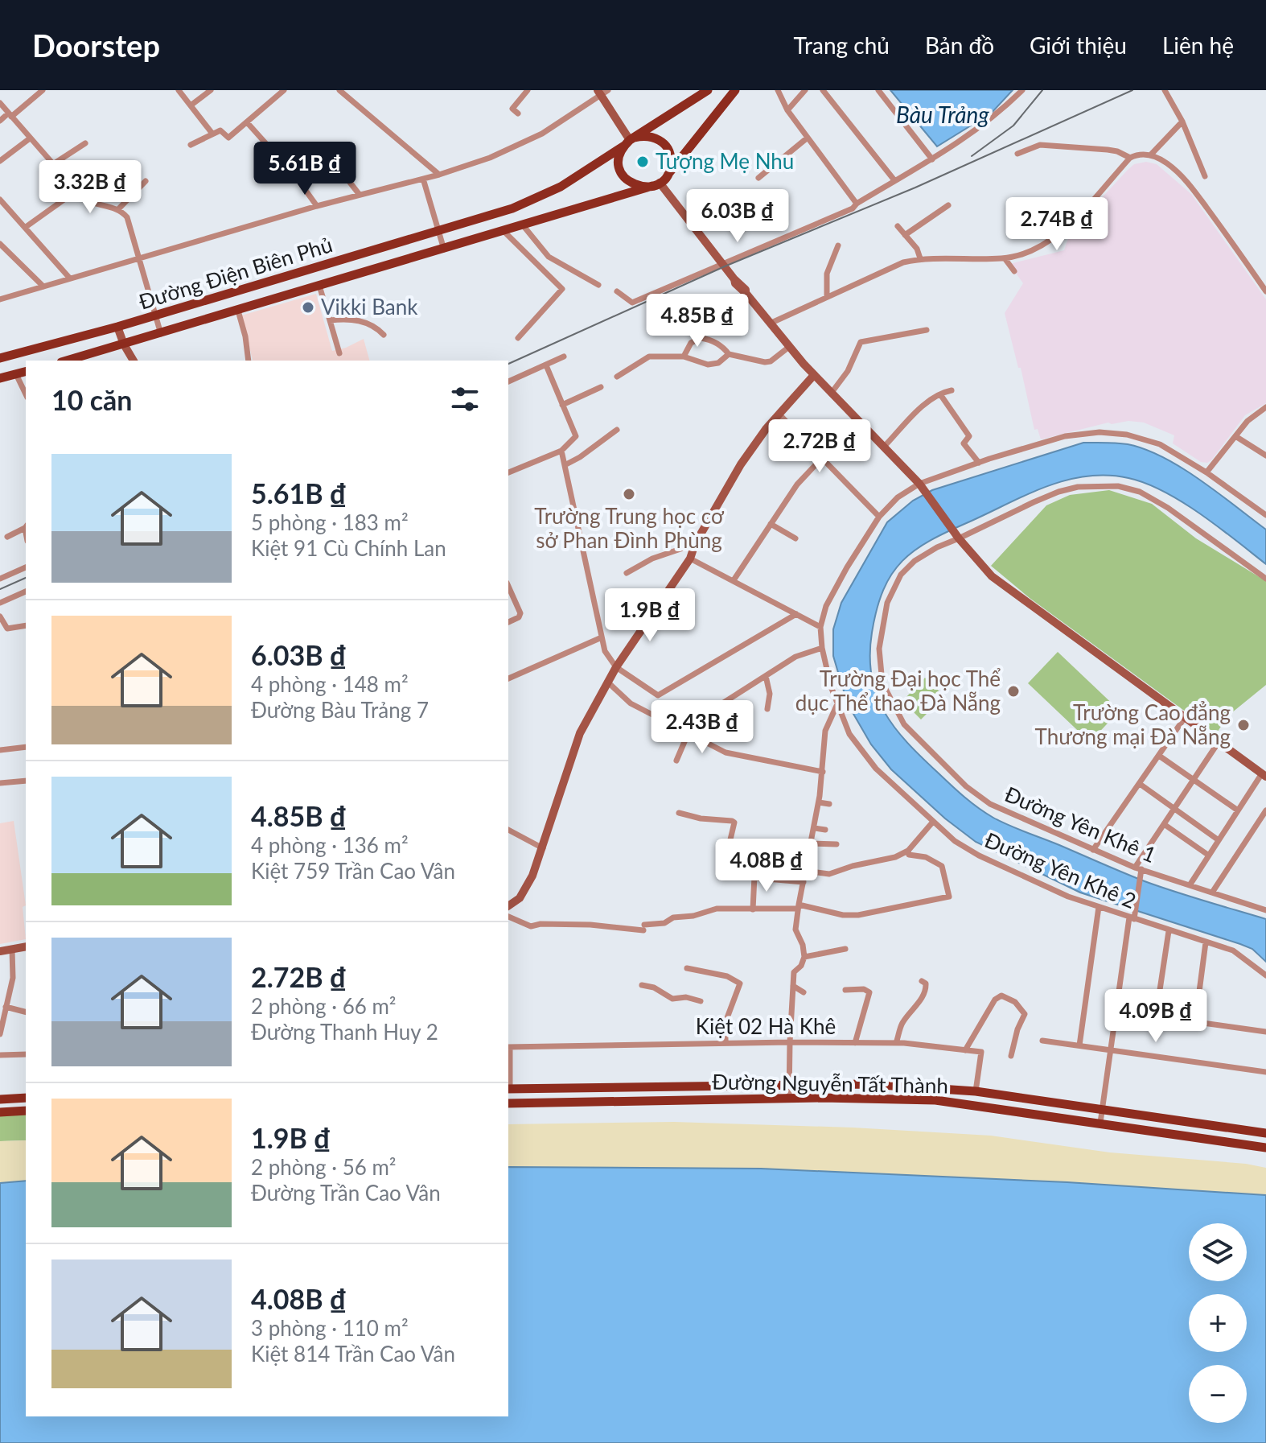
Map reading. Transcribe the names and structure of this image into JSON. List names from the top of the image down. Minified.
{"streets":{"main road":["Đường Điện Biên Phủ","Đường Nguyễn Tất Thành"],"street":["Đường Yên Khê 1","Đường Yên Khê 2","Kiệt 02 Hà Khê"]},"crossings":[["Kiệt 02 Hà Khê","Đường Nguyễn Tất Thành"]],"water":["Bàu Trảng"],"places":["Tượng Mẹ Nhu","Vikki Bank","Trường Trung học cơ sở Phan Đình Phùng","Trường Đại học Thể dục Thể thao Đà Nẵng","Trường Cao đẳng Thương mại Đà Nẵng"],"page":{"header":"Doorstep","nav":["Trang chủ","Bản đồ","Giới thiệu","Liên hệ"],"price":["5.61B ₫","3.32B ₫","6.03B ₫","2.74B ₫","4.85B ₫","2.72B ₫","1.9B ₫","2.43B ₫","4.08B ₫","4.09B ₫"],"heading":"10 căn","list":[{"name":"5.61B ₫","note":"5 phòng · 183 m² · Kiệt 91 Cù Chính Lan"},{"name":"6.03B ₫","note":"4 phòng · 148 m² · Đường Bàu Trảng 7"},{"name":"4.85B ₫","note":"4 phòng · 136 m² · Kiệt 759 Trần Cao Vân"},{"name":"2.72B ₫","note":"2 phòng · 66 m² · Đường Thanh Huy 2"},{"name":"1.9B ₫","note":"2 phòng · 56 m² · Đường Trần Cao Vân"},{"name":"4.08B ₫","note":"3 phòng · 110 m² · Kiệt 814 Trần Cao Vân"}],"map_buttons":["+","−"]}}
